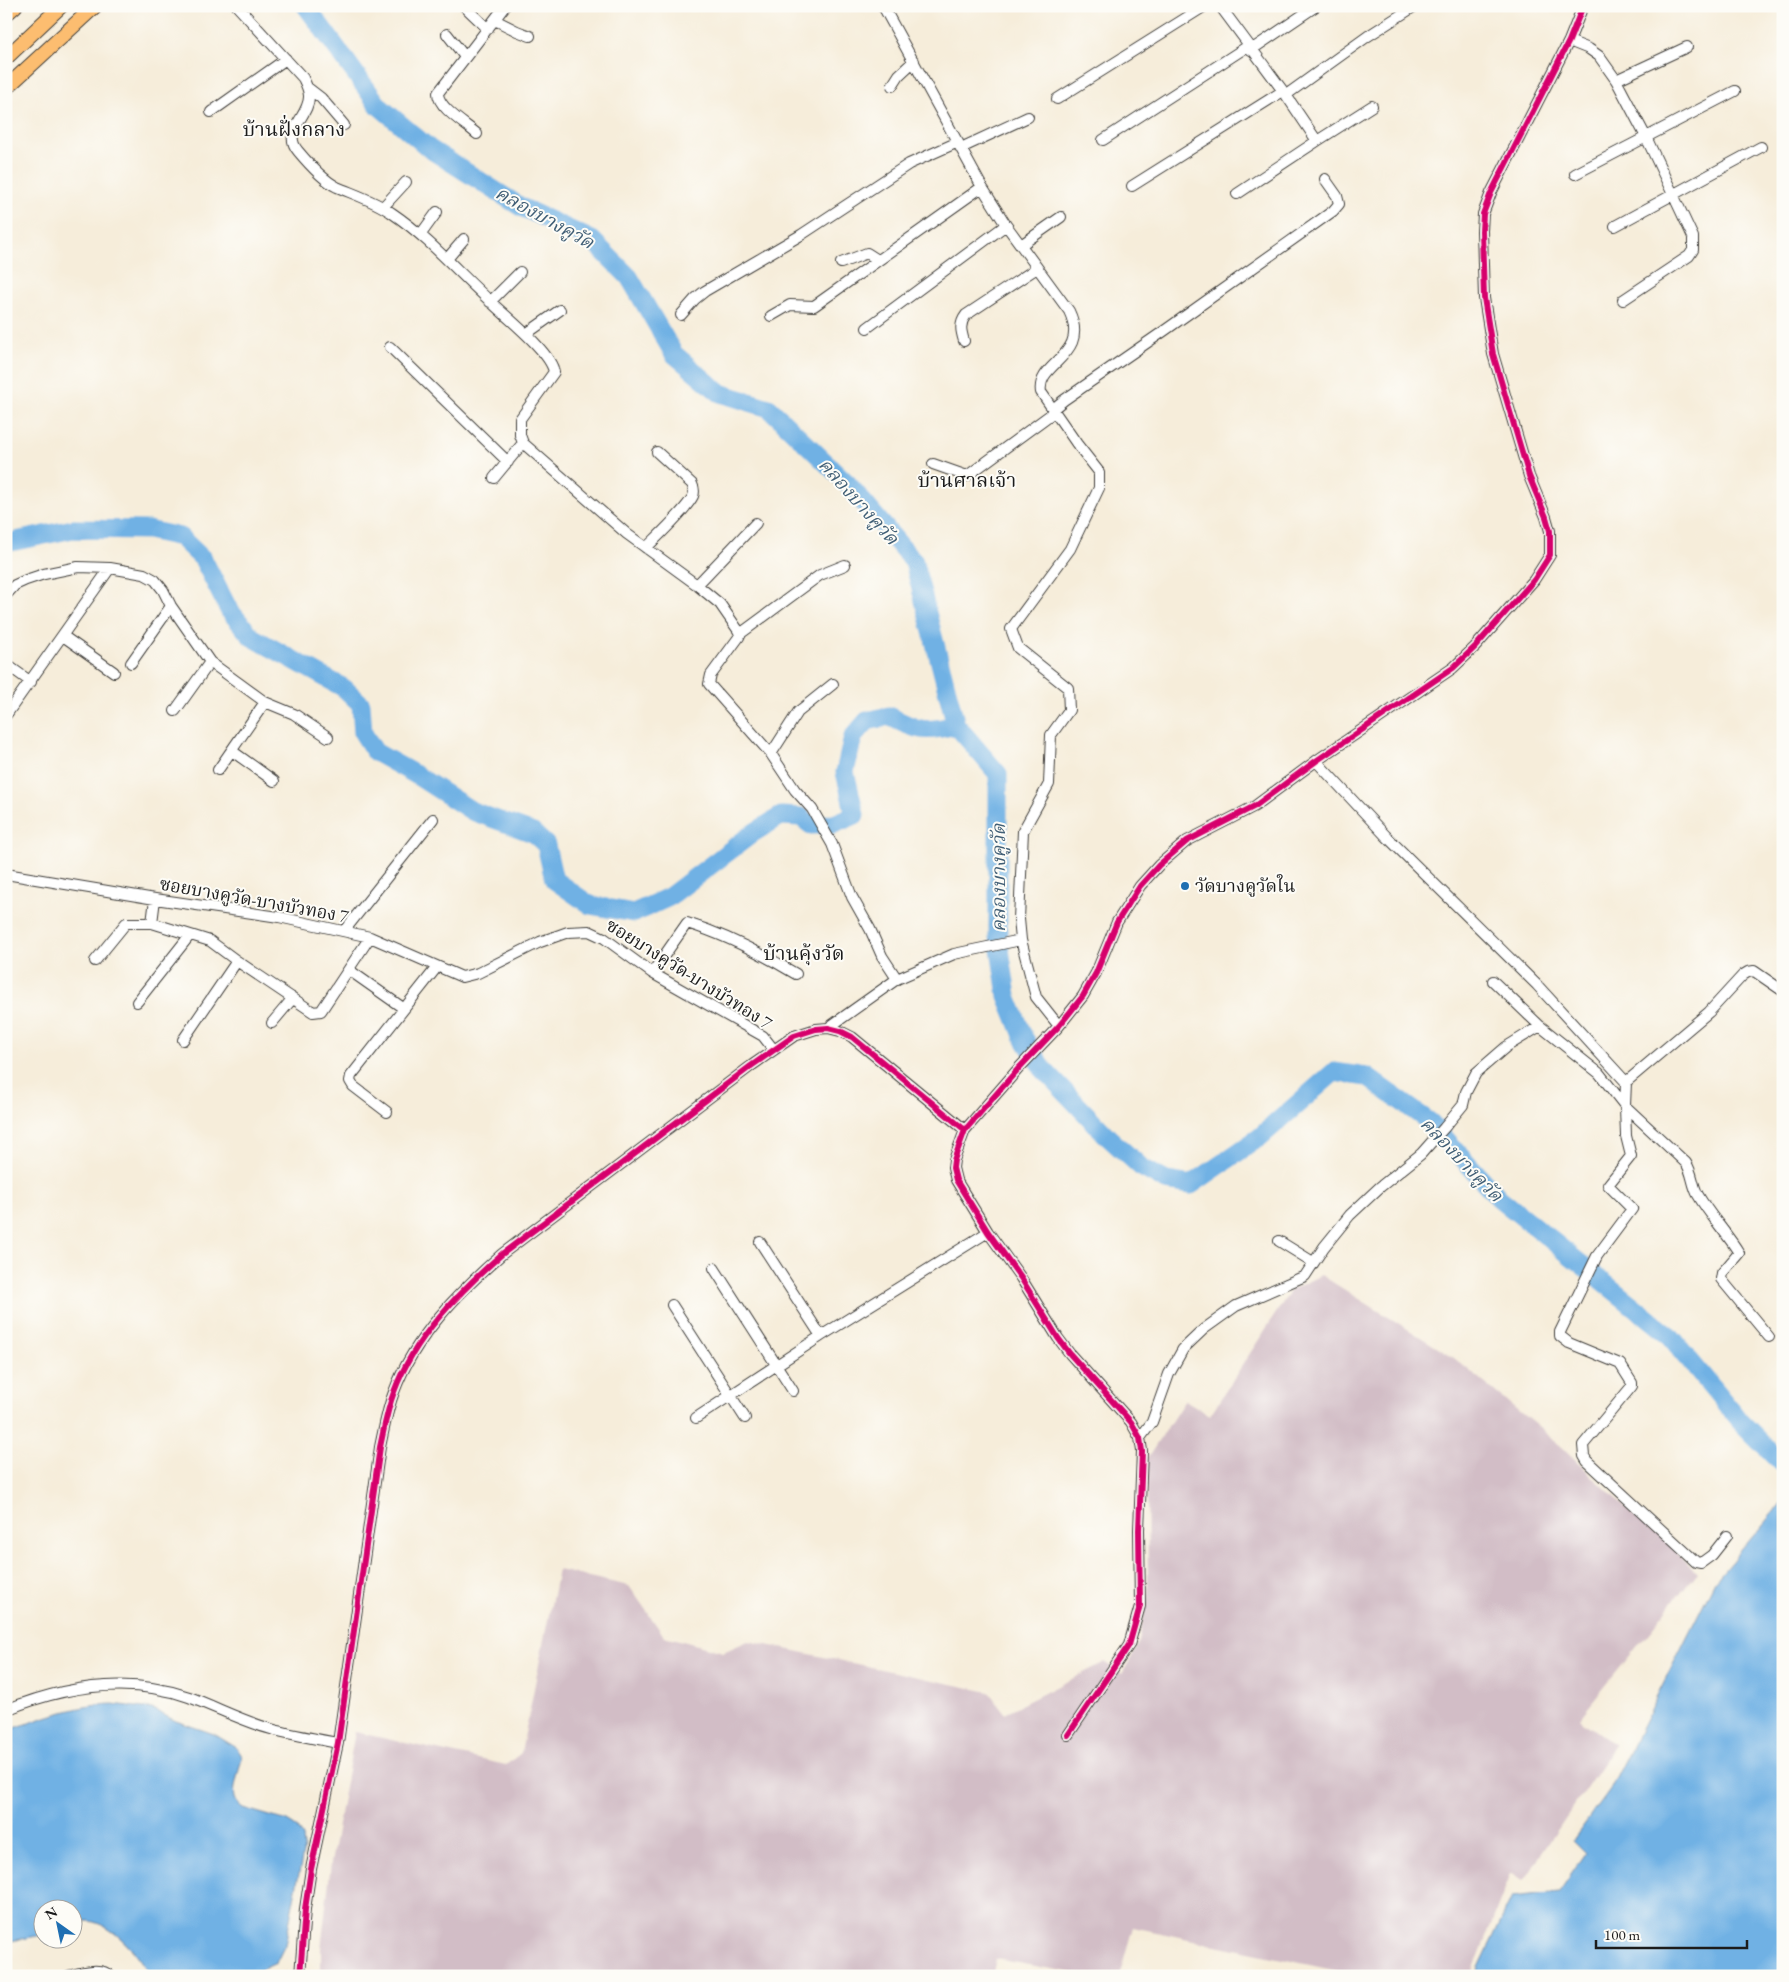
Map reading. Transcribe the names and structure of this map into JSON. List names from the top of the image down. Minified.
{"streets":{"street":["ซอยบางคูวัด-บางบัวทอง 7"]},"districts":["บ้านฝั่งกลาง","บ้านศาลเจ้า","บ้านคุ้งวัด"],"water":["คลองบางคูวัด"],"places":["วัดบางคูวัดใน"],"scale_bar":"100 m","north":"top left"}
